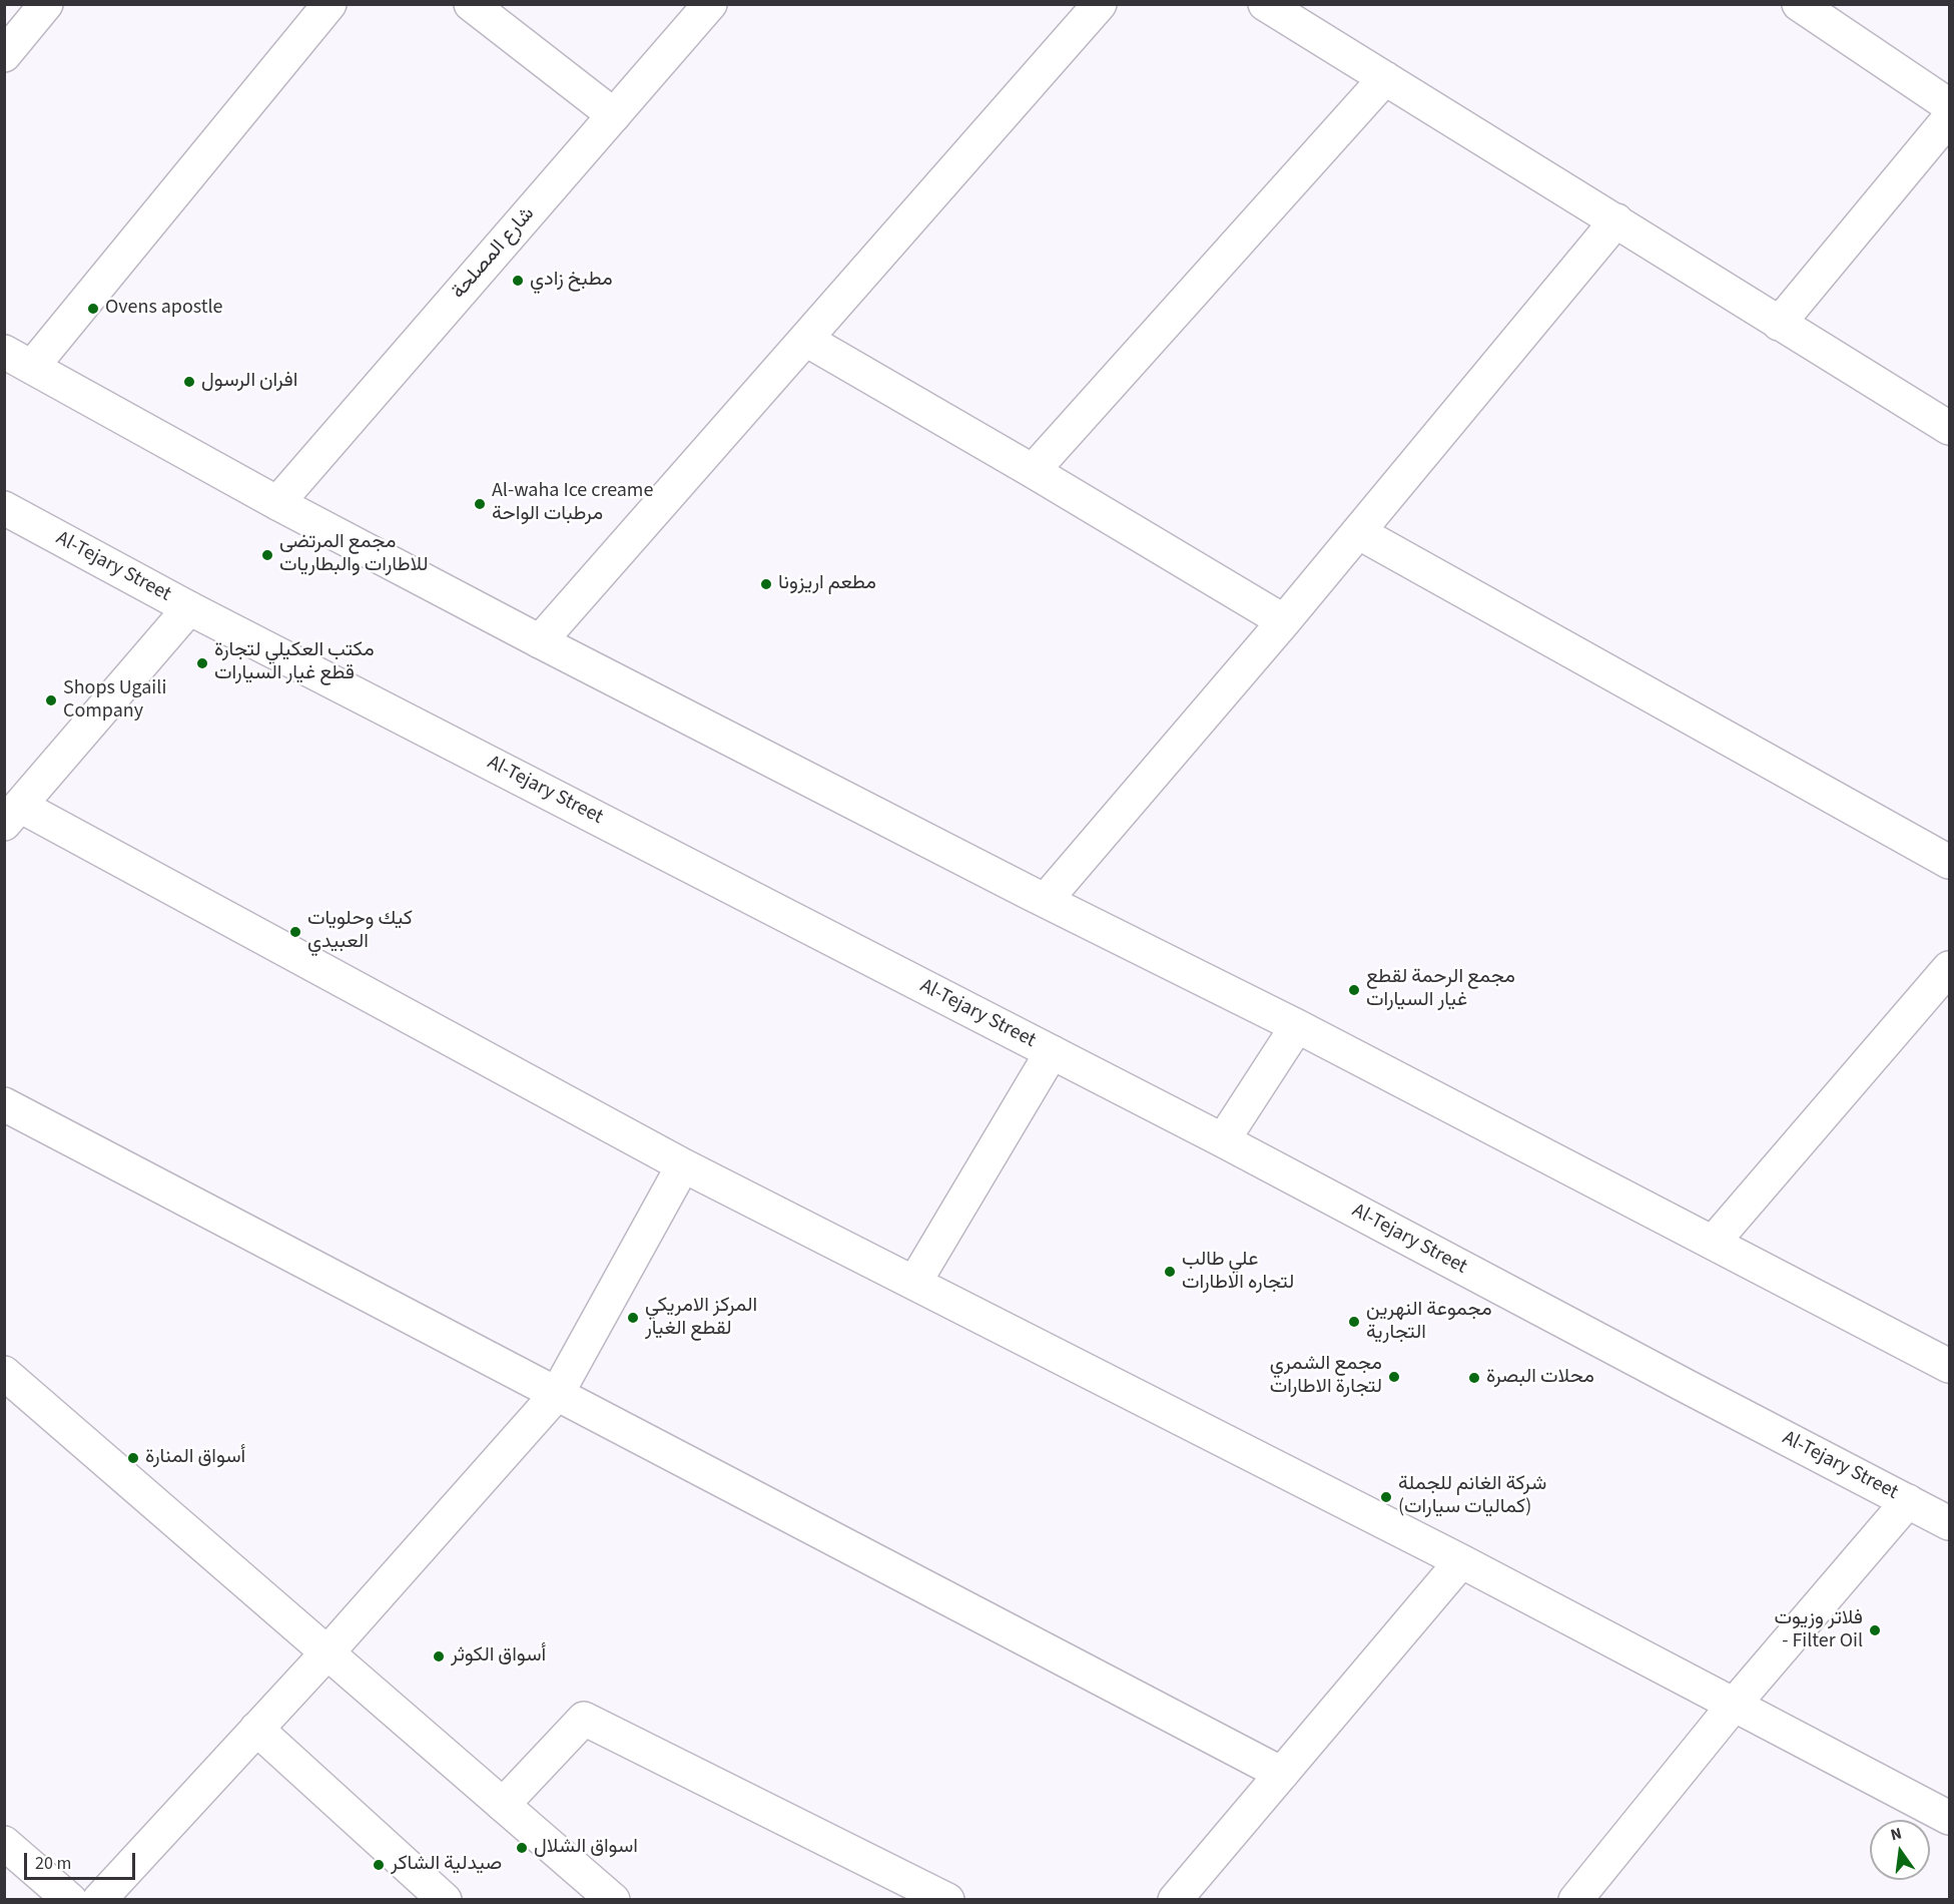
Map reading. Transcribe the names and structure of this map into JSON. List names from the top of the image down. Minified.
{"streets":{"street":["شارع المصلحة","Al-Tejary Street"]},"places":["مطبخ زادي","Ovens apostle","افران الرسول","Al-waha Ice creame مرطبات الواحة","مجمع المرتضى للاطارات والبطاريات","مطعم اريزونا","مكتب العكيلي لتجارة قطع غيار السيارات","Shops Ugaili Company","كيك وحلويات العبيدي","مجمع الرحمة لقطع غيار السيارات","علي طالب لتجاره الاطارات","المركز الامريكي لقطع الغيار","مجموعة النهرين التجارية","مجمع الشمري لتجارة الاطارات","محلات البصرة","أسواق المنارة","شركة الغانم للجملة (كماليات سيارات)","فلاتر وزيوت - Filter Oil","أسواق الكوثر","اسواق الشلال","صيدلية الشاكر"],"scale_bar":"20 m","north":"top"}
